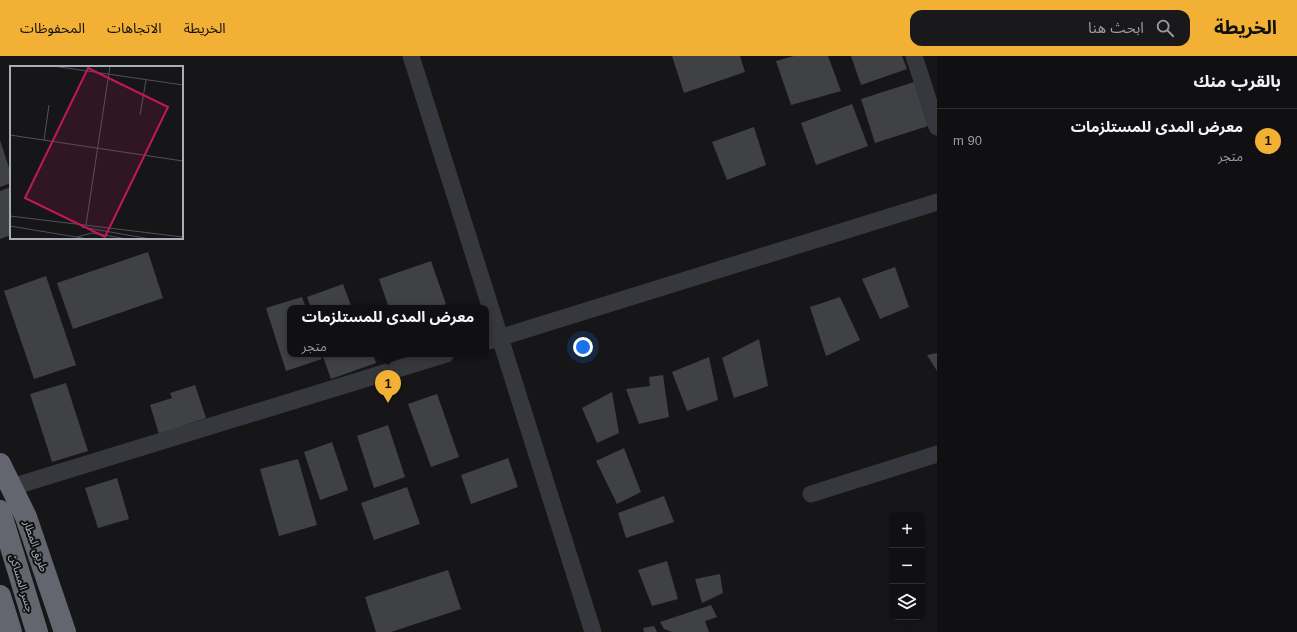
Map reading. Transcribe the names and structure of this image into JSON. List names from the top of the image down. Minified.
{"streets":{"highway":["طريق المطار","جسر المساكن"]},"page":{"header":"الخريطة","search":"ابحث هنا","nav":["الخريطة","الاتجاهات","المحفوظات"],"heading":"بالقرب منك","list":[{"mark":"1","name":"معرض المدى للمستلزمات","note":"متجر","value":"90 m"}],"popup":["معرض المدى للمستلزمات","متجر"],"pins":"1","map_buttons":["+","−"]}}
